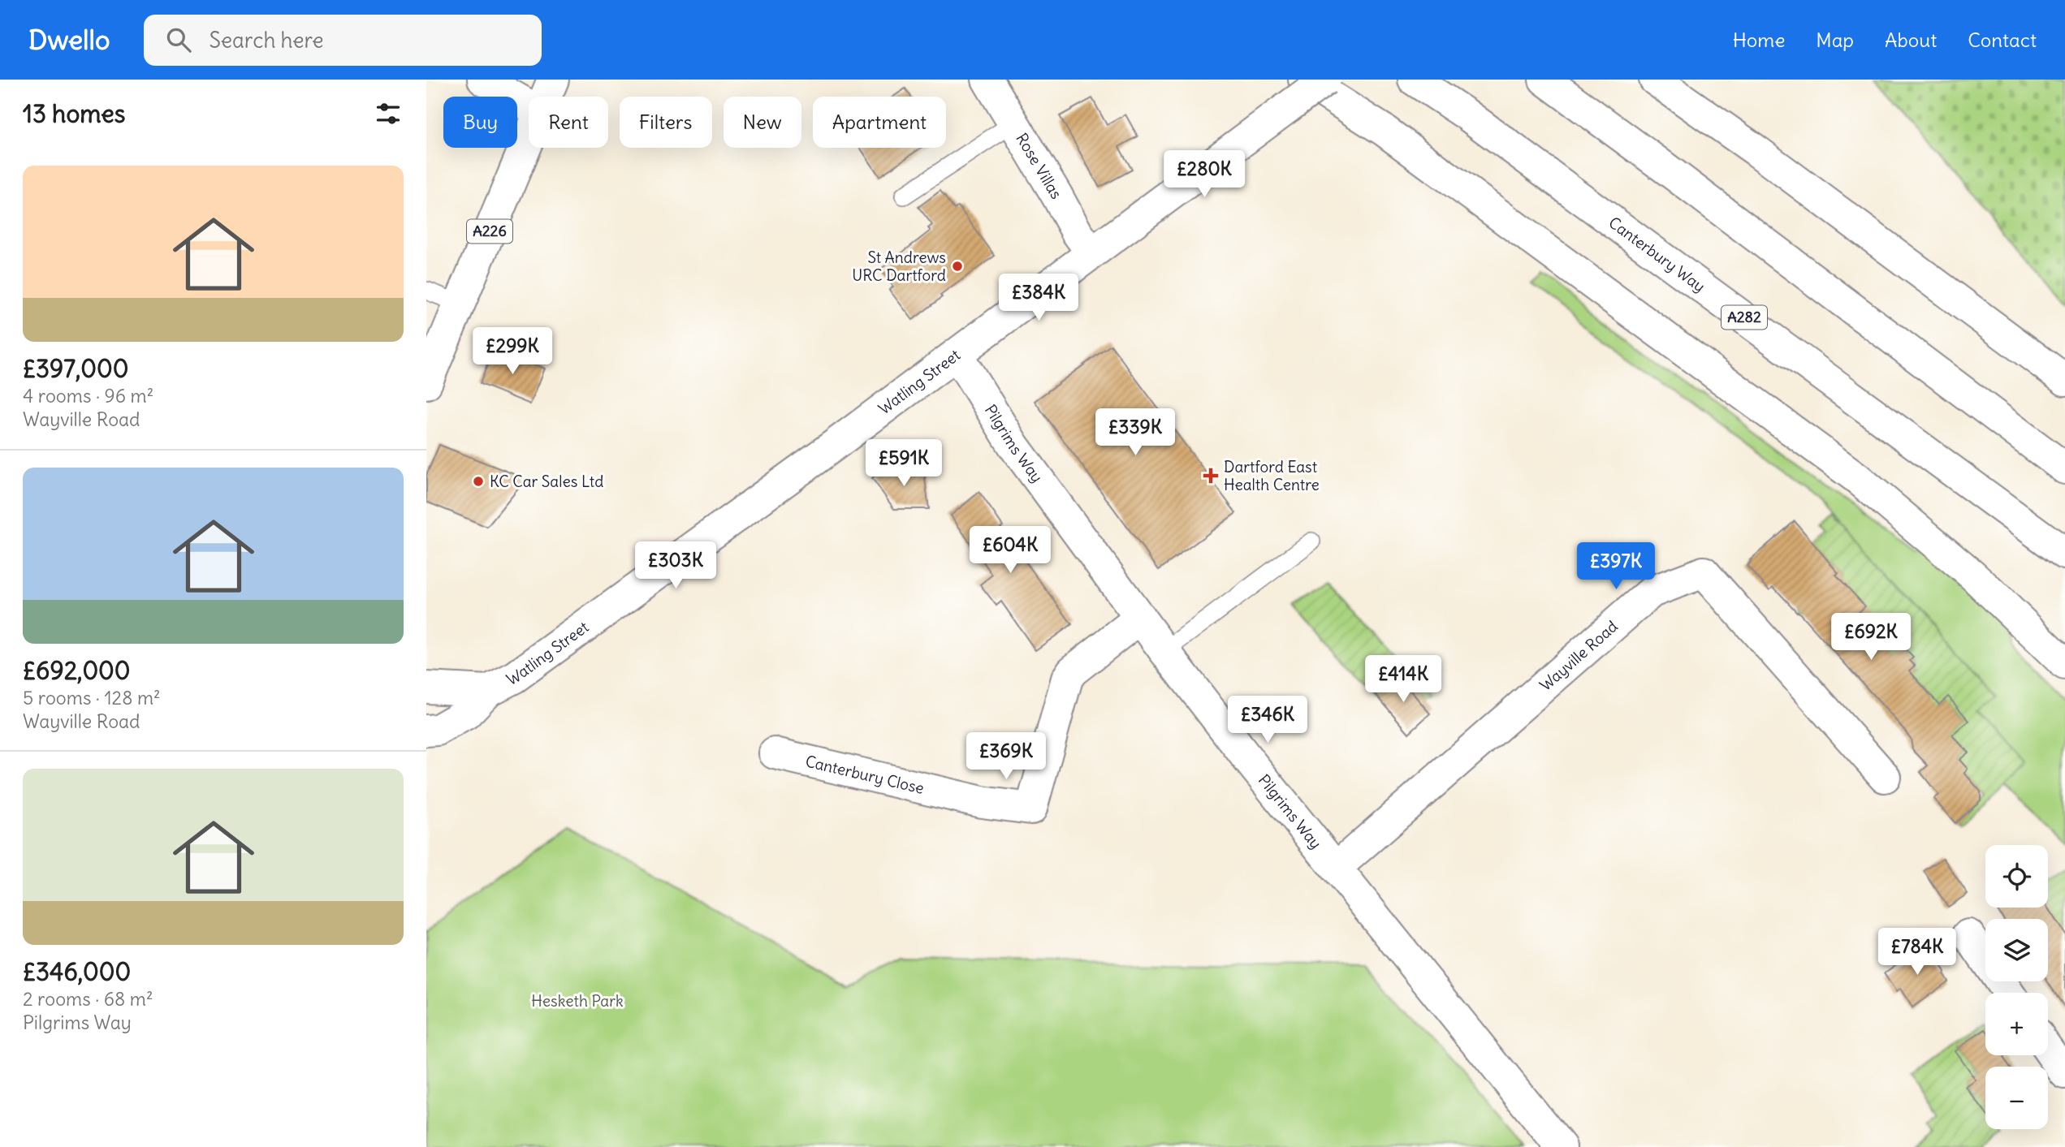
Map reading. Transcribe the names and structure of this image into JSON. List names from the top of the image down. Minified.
{"streets":{"main road":["Rose Villas","A226","Canterbury Way","A282","Watling Street","Pilgrims Way","Wayville Road","Canterbury Close"]},"crossings":[["Rose Villas","Watling Street"],["Watling Street","Pilgrims Way"],["Pilgrims Way","Wayville Road"],["Pilgrims Way","Canterbury Close"]],"parks":["Hesketh Park"],"places":{"other":["St Andrews URC Dartford","KC Car Sales Ltd"],"health":["Dartford East Health Centre"]},"page":{"header":"Dwello","search":"Search here","nav":["Home","Map","About","Contact"],"heading":"13 homes","chip":["Buy","Rent","Filters","New","Apartment"],"list":[{"name":"£397,000","note":"4 rooms · 96 m² · Wayville Road"},{"name":"£692,000","note":"5 rooms · 128 m² · Wayville Road"},{"name":"£346,000","note":"2 rooms · 68 m² · Pilgrims Way"}],"price":["£280K","£384K","£299K","£339K","£591K","£604K","£303K","£397K","£692K","£414K","£346K","£369K","£784K"],"map_buttons":["+","−"]}}
